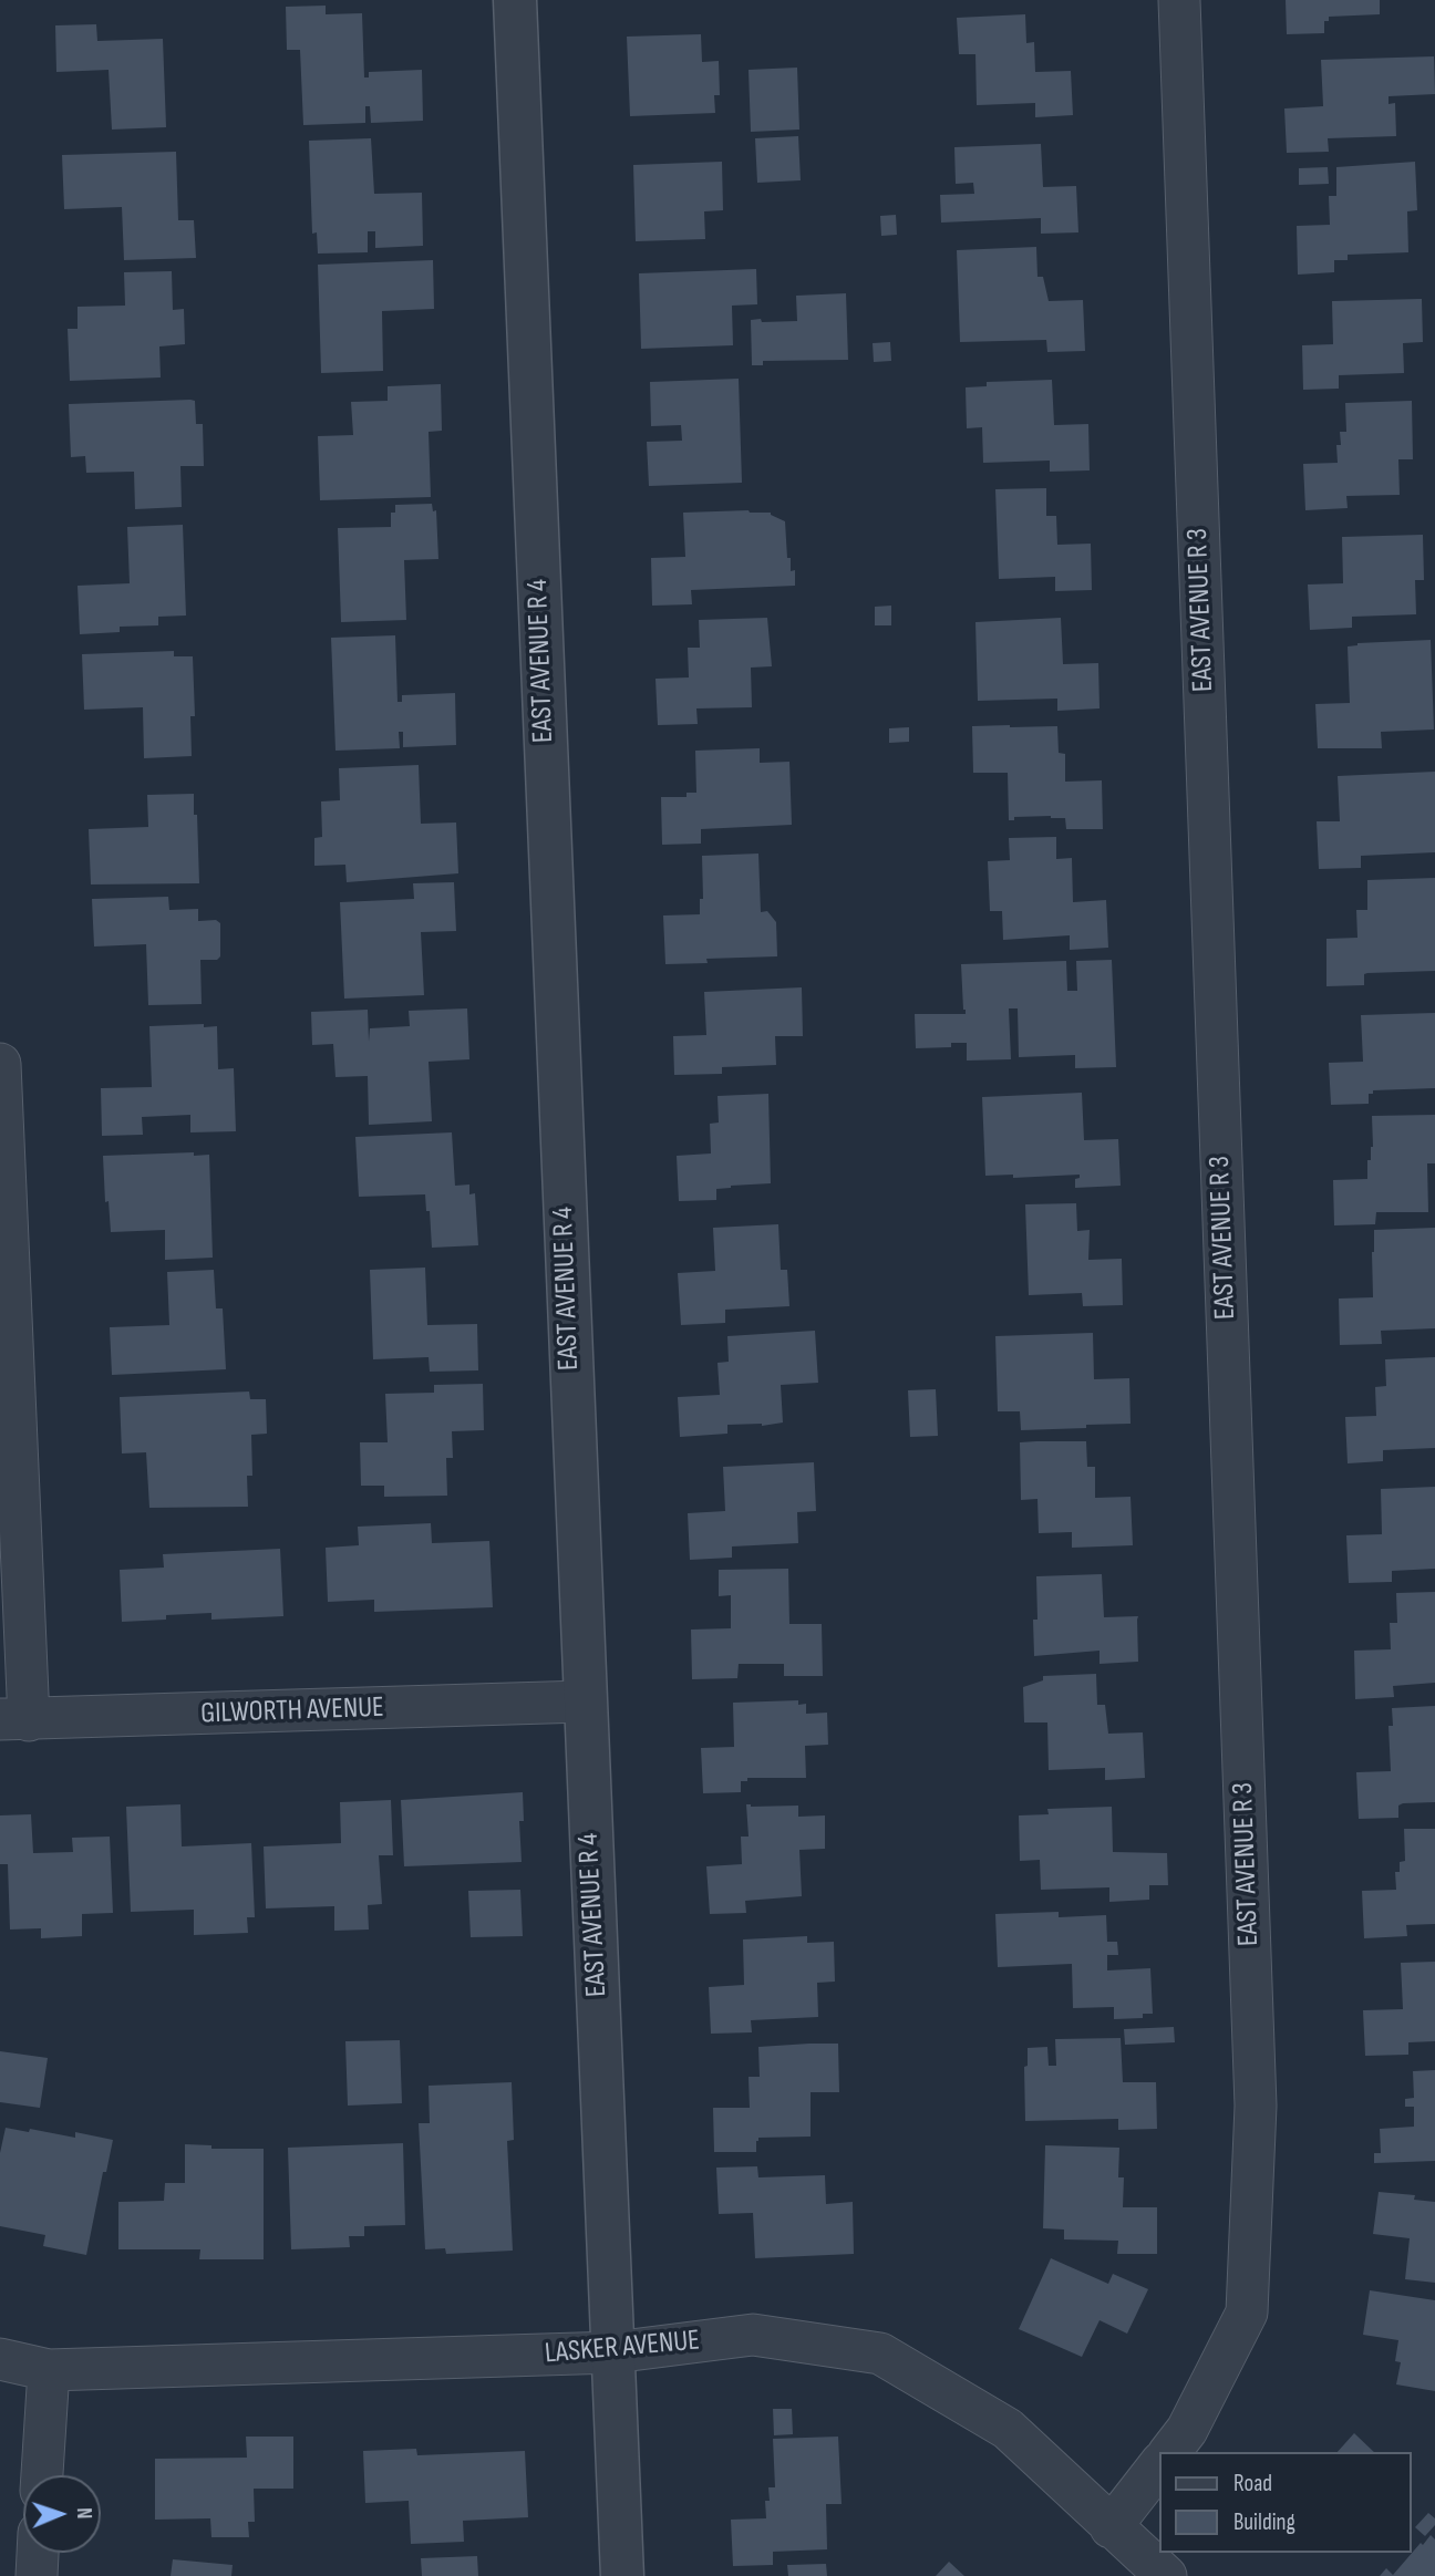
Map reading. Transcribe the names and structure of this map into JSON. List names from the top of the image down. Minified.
{"streets":{"street":["EAST AVENUE R 3","EAST AVENUE R 4","GILWORTH AVENUE","LASKER AVENUE"]},"crossings":[["EAST AVENUE R 4","GILWORTH AVENUE"],["EAST AVENUE R 4","LASKER AVENUE"]],"legend":["Road","Building"],"north":"right"}
